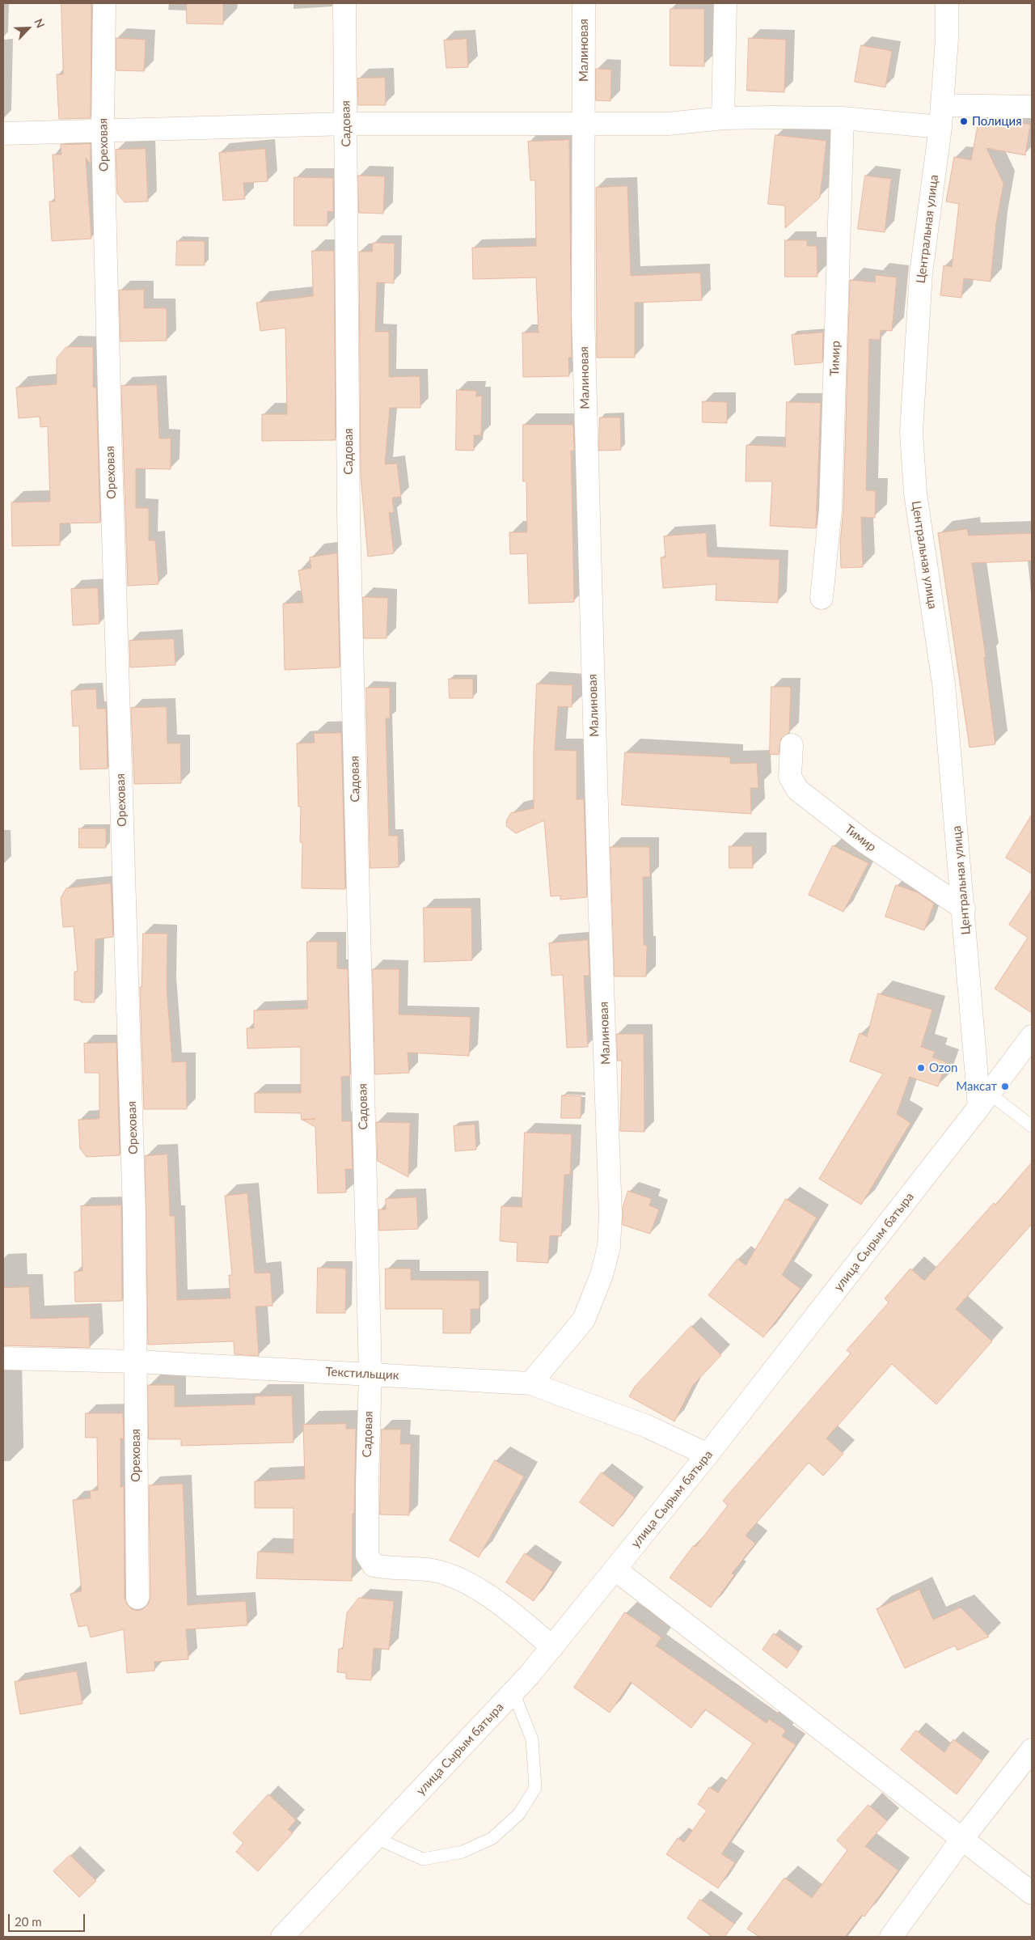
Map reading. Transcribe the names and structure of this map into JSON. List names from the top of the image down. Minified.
{"streets":{"street":["Малиновая","Садовая","Ореховая","Центральная улица","Тимир","улица Сырым батыра","Текстильщик"]},"crossings":[["Малиновая","Текстильщик"],["Садовая","улица Сырым батыра"],["Садовая","Текстильщик"],["Ореховая","Текстильщик"],["Центральная улица","Тимир"],["Центральная улица","улица Сырым батыра"],["улица Сырым батыра","Текстильщик"]],"places":["Полиция","Ozon","Максат"],"scale_bar":"20 m","north":"top right"}
